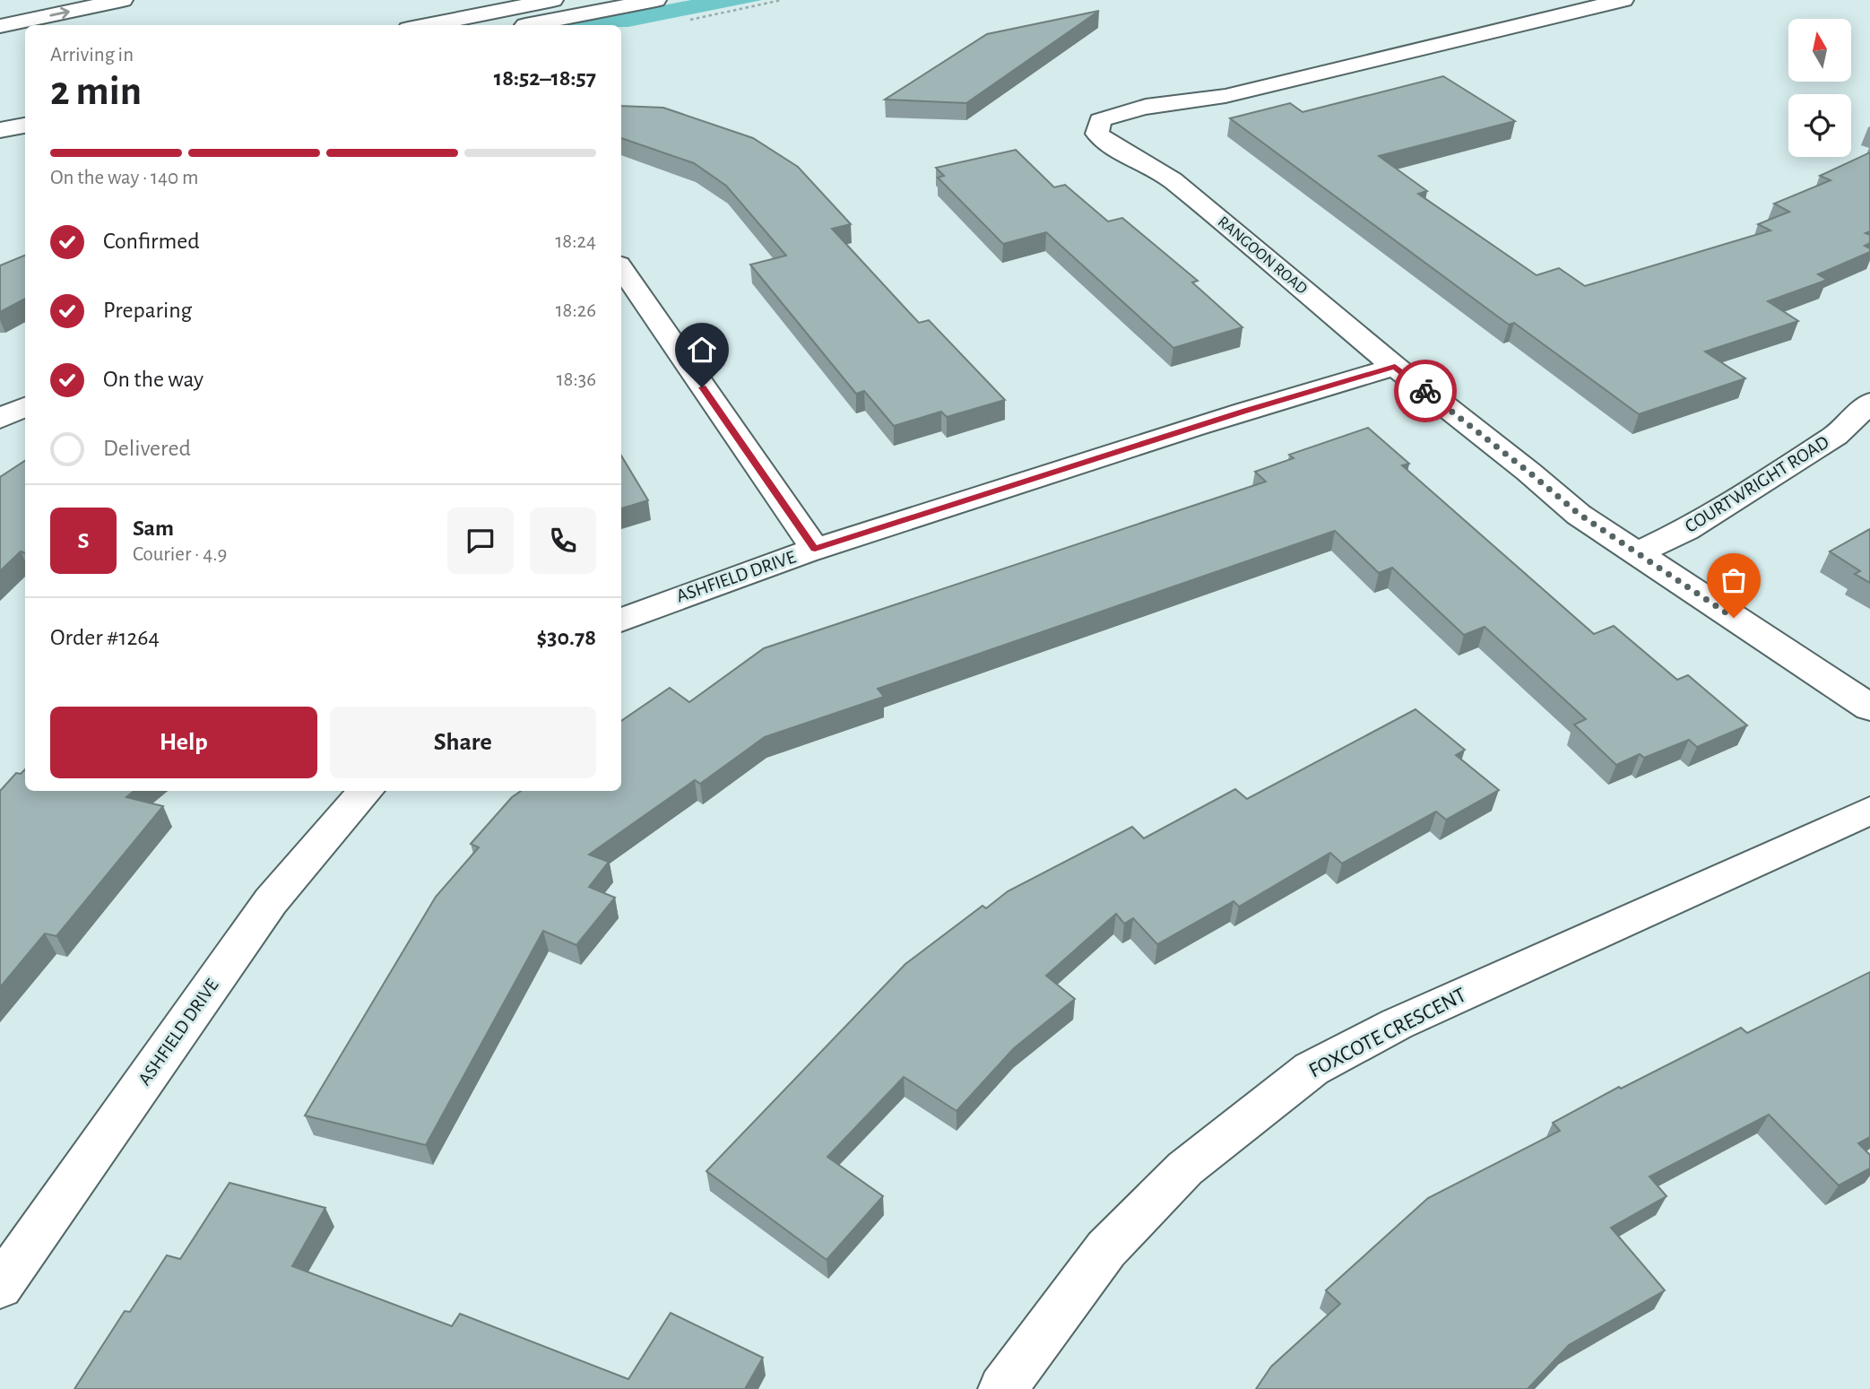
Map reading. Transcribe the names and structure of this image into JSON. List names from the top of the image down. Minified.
{"streets":{"main road":["RANGOON ROAD","COURTWRIGHT ROAD","ASHFIELD DRIVE","FOXCOTE CRESCENT"]},"crossings":[["RANGOON ROAD","COURTWRIGHT ROAD"],["RANGOON ROAD","ASHFIELD DRIVE"]],"north":"top","page":{"heading":["2 min","Arriving in","18:52–18:57"],"panel":["Sam","Courier · 4.9","Order #1264","$30.78"],"bar":"On the way · 140 m","list":[["Confirmed","18:24"],["Preparing","18:26"],["On the way","18:36"],"Delivered"],"round":"S","buttons":["Help","Share"]}}
